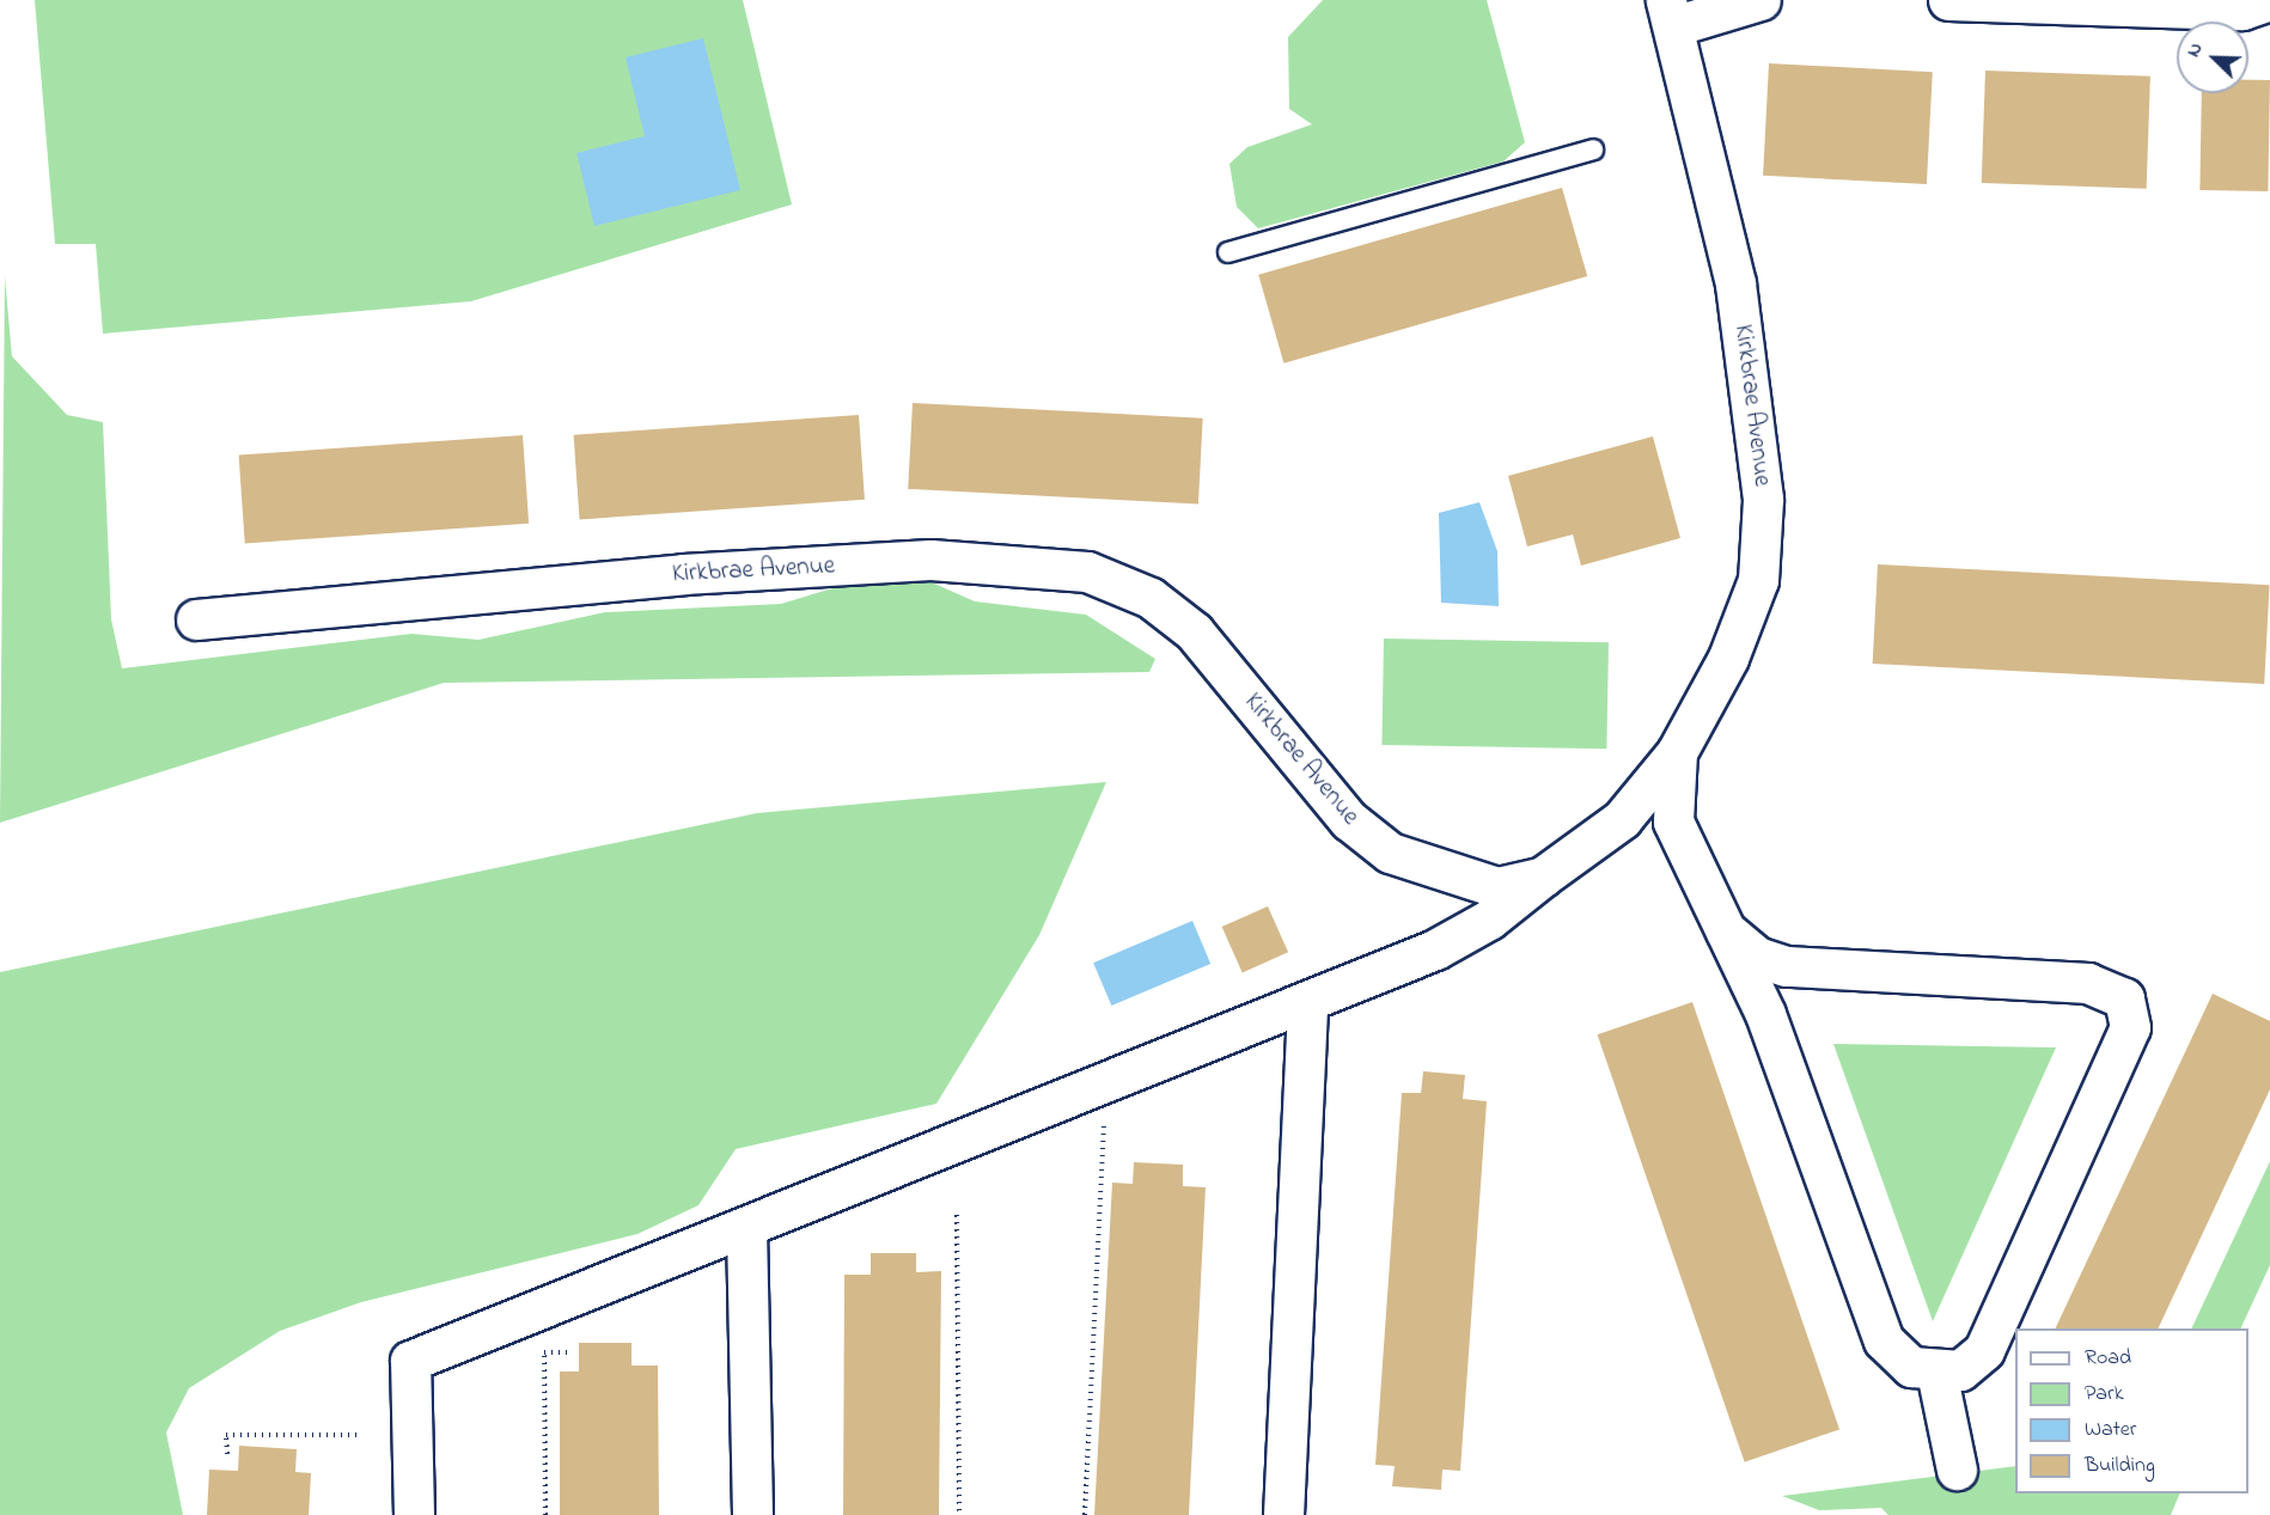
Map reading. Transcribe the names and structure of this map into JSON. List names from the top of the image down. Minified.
{"streets":{"street":["Kirkbrae Avenue"]},"legend":["Road","Park","Water","Building"],"north":"top left"}
